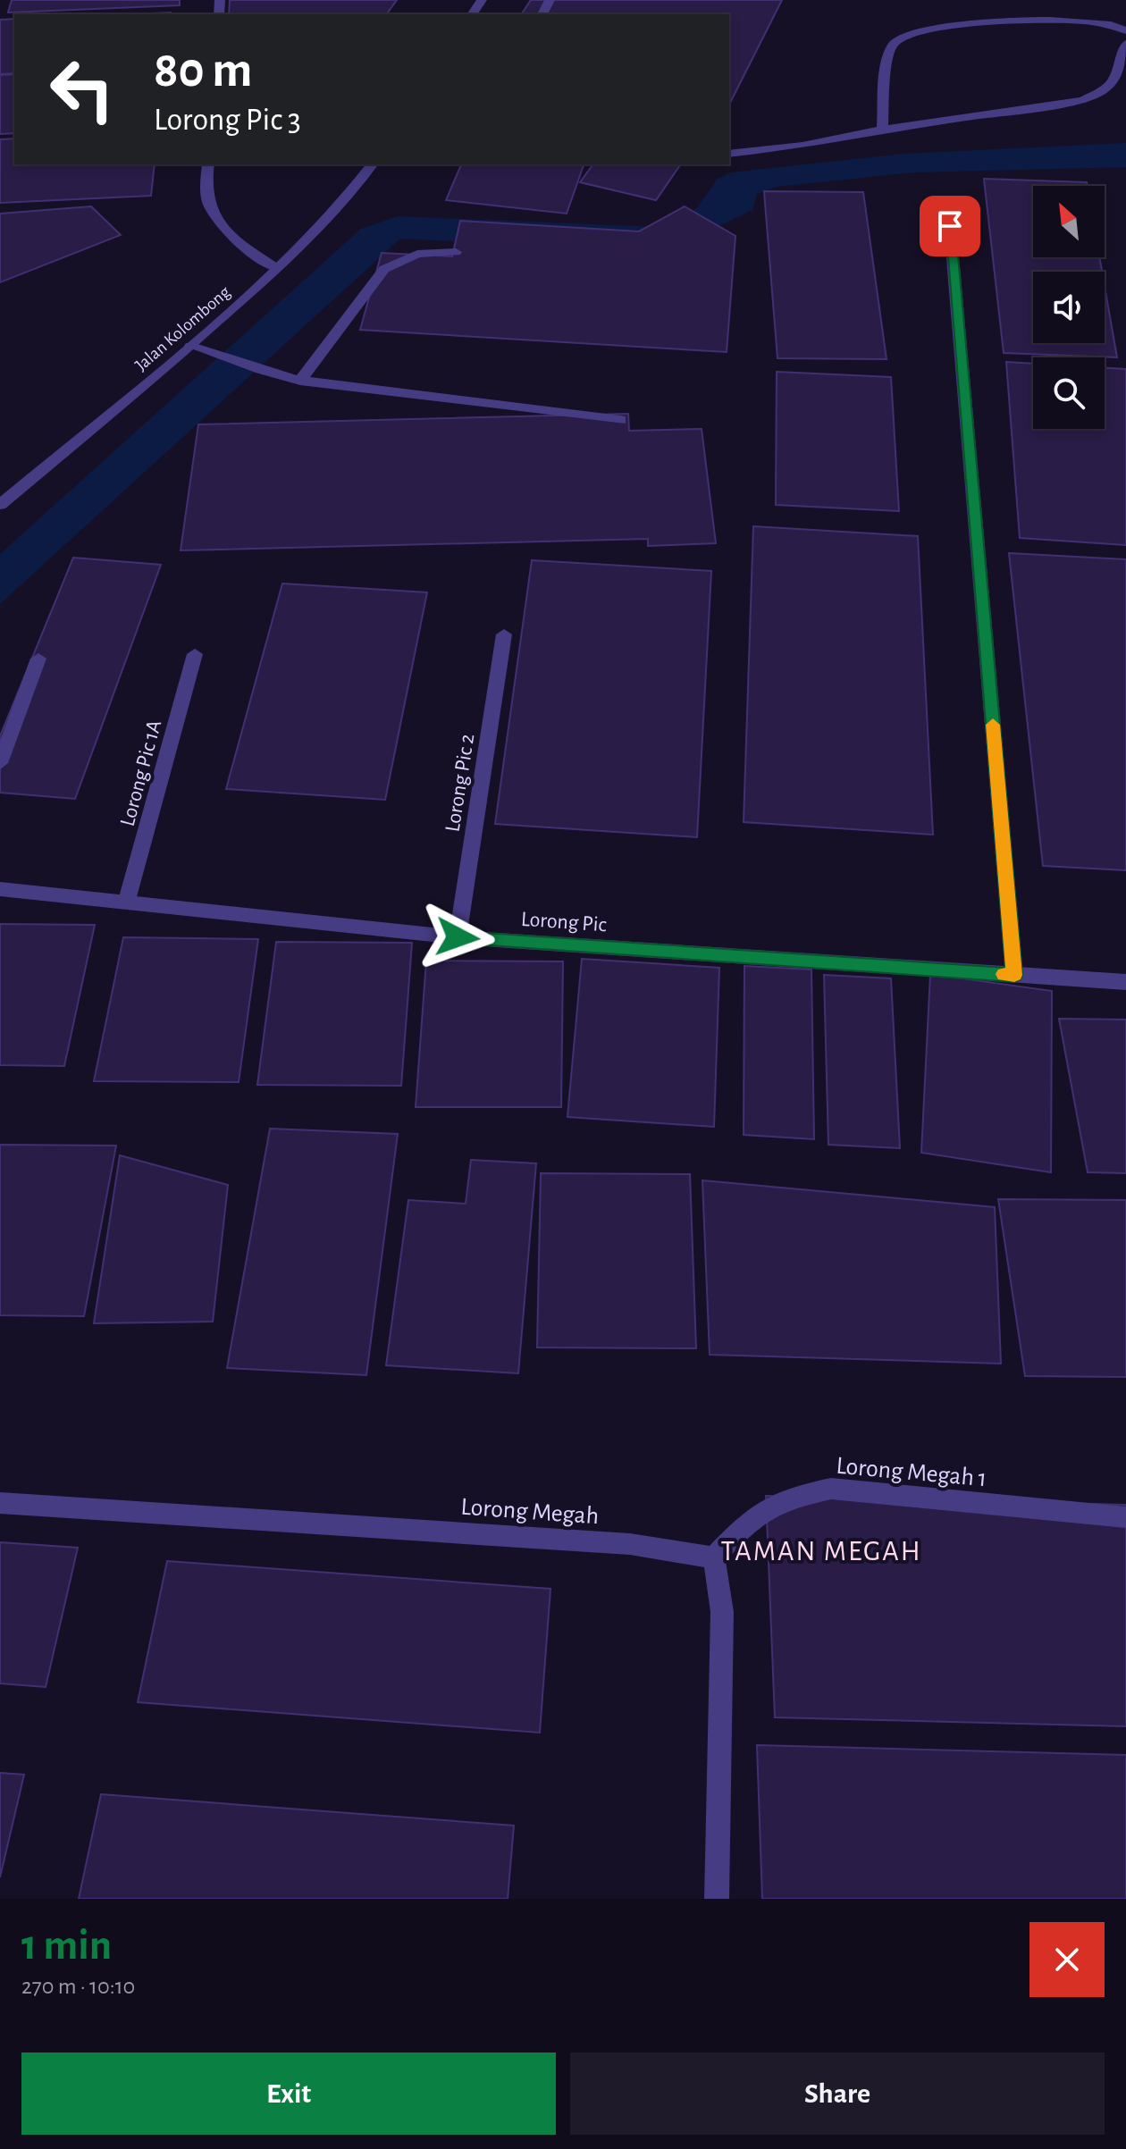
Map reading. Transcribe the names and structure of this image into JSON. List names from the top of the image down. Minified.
{"streets":{"street":["Jalan Kolombong","Lorong Pic 1A","Lorong Pic 2","Lorong Pic","Lorong Megah 1","Lorong Megah"]},"crossings":[["Lorong Pic 1A","Lorong Pic"],["Lorong Pic 2","Lorong Pic"],["Lorong Megah 1","Lorong Megah"]],"districts":["TAMAN MEGAH"],"north":"top left","page":{"turn":["80 m","Lorong Pic 3"],"heading":["1 min","270 m · 10:10"],"buttons":["Exit","Share"]}}
